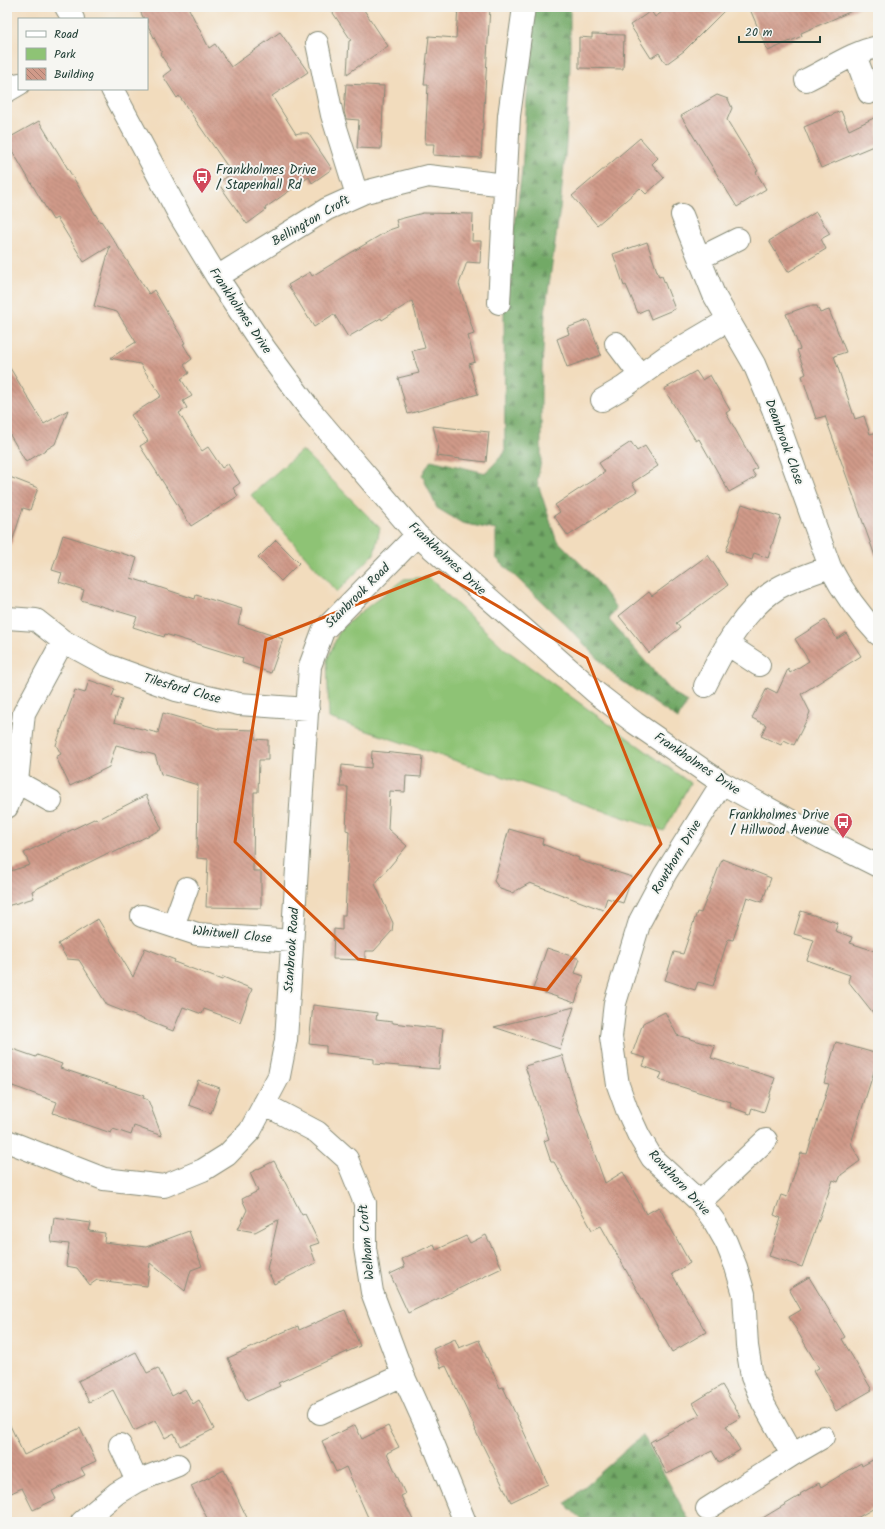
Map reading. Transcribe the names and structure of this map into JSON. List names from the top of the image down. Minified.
{"streets":{"street":["Bellington Croft","Frankholmes Drive","Deanbrook Close","Stanbrook Road","Tilesford Close","Rowthorn Drive","Whitwell Close","Welham Croft"]},"crossings":[["Bellington Croft","Frankholmes Drive"],["Frankholmes Drive","Stanbrook Road"],["Frankholmes Drive","Rowthorn Drive"],["Stanbrook Road","Tilesford Close"],["Stanbrook Road","Whitwell Close"],["Stanbrook Road","Welham Croft"]],"places":{"bus stop":["Frankholmes Drive / Stapenhall Rd","Frankholmes Drive / Hillwood Avenue"]},"legend":["Road","Park","Building"],"scale_bar":"20 m"}
